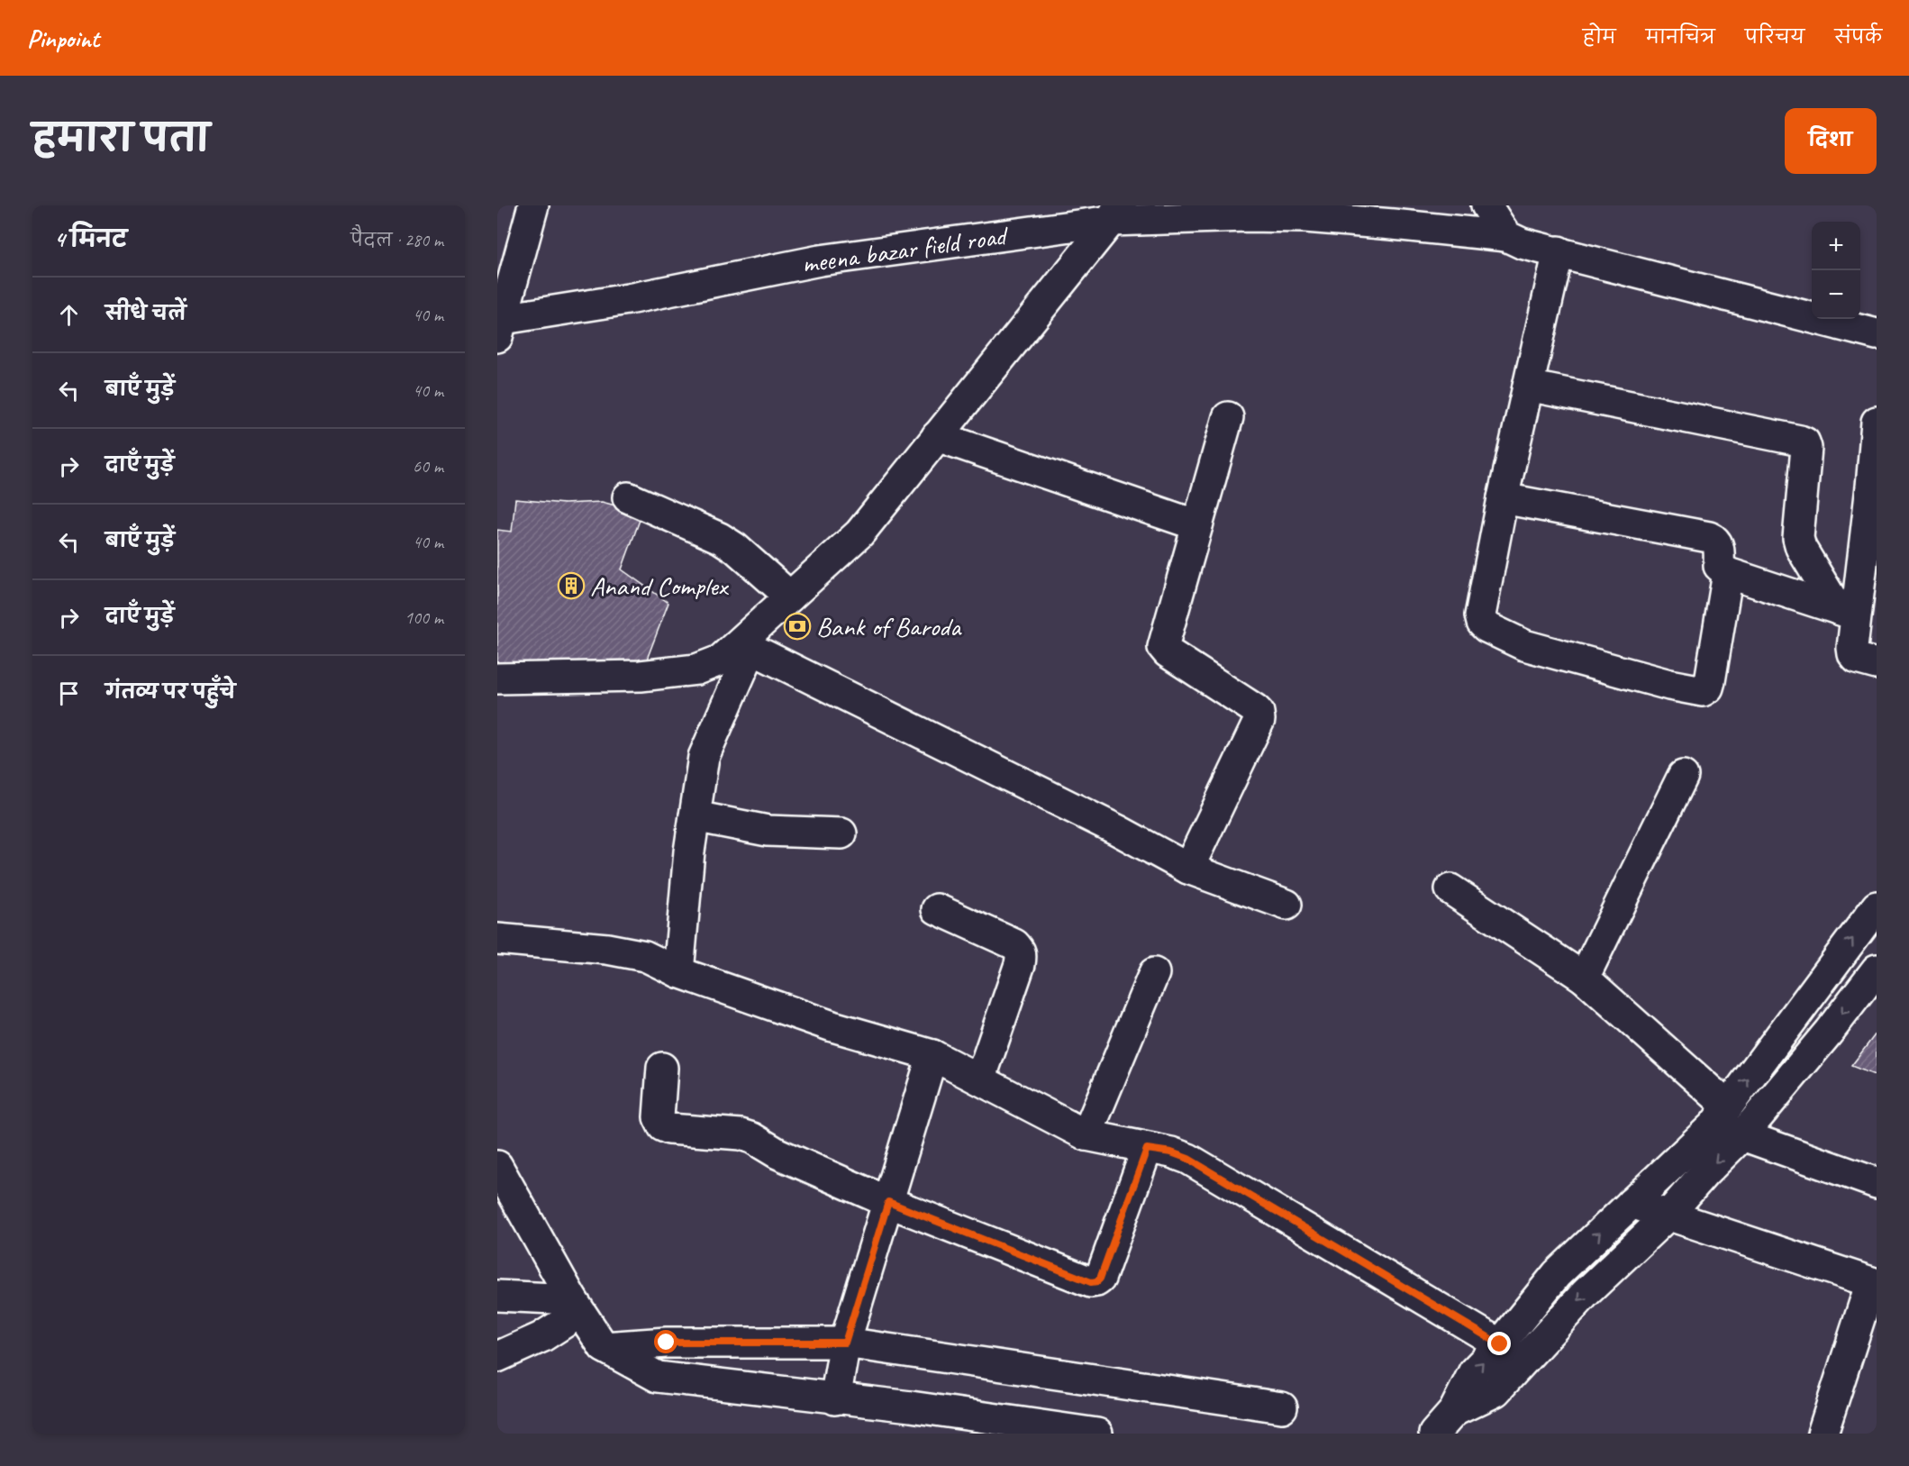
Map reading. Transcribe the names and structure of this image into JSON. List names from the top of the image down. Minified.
{"streets":{"street":["meena bazar field road"]},"places":{"building":["Anand Complex"],"bank":["Bank of Baroda"]},"page":{"header":"Pinpoint","nav":["होम","मानचित्र","परिचय","संपर्क"],"title":"हमारा पता","buttons":"दिशा","heading":["4 मिनट","पैदल · 280 m"],"map_buttons":["+","−"],"list":[["सीधे चलें","40 m"],["बाएँ मुड़ें","40 m"],["दाएँ मुड़ें","60 m"],["बाएँ मुड़ें","40 m"],["दाएँ मुड़ें","100 m"],"गंतव्य पर पहुँचे"]}}
